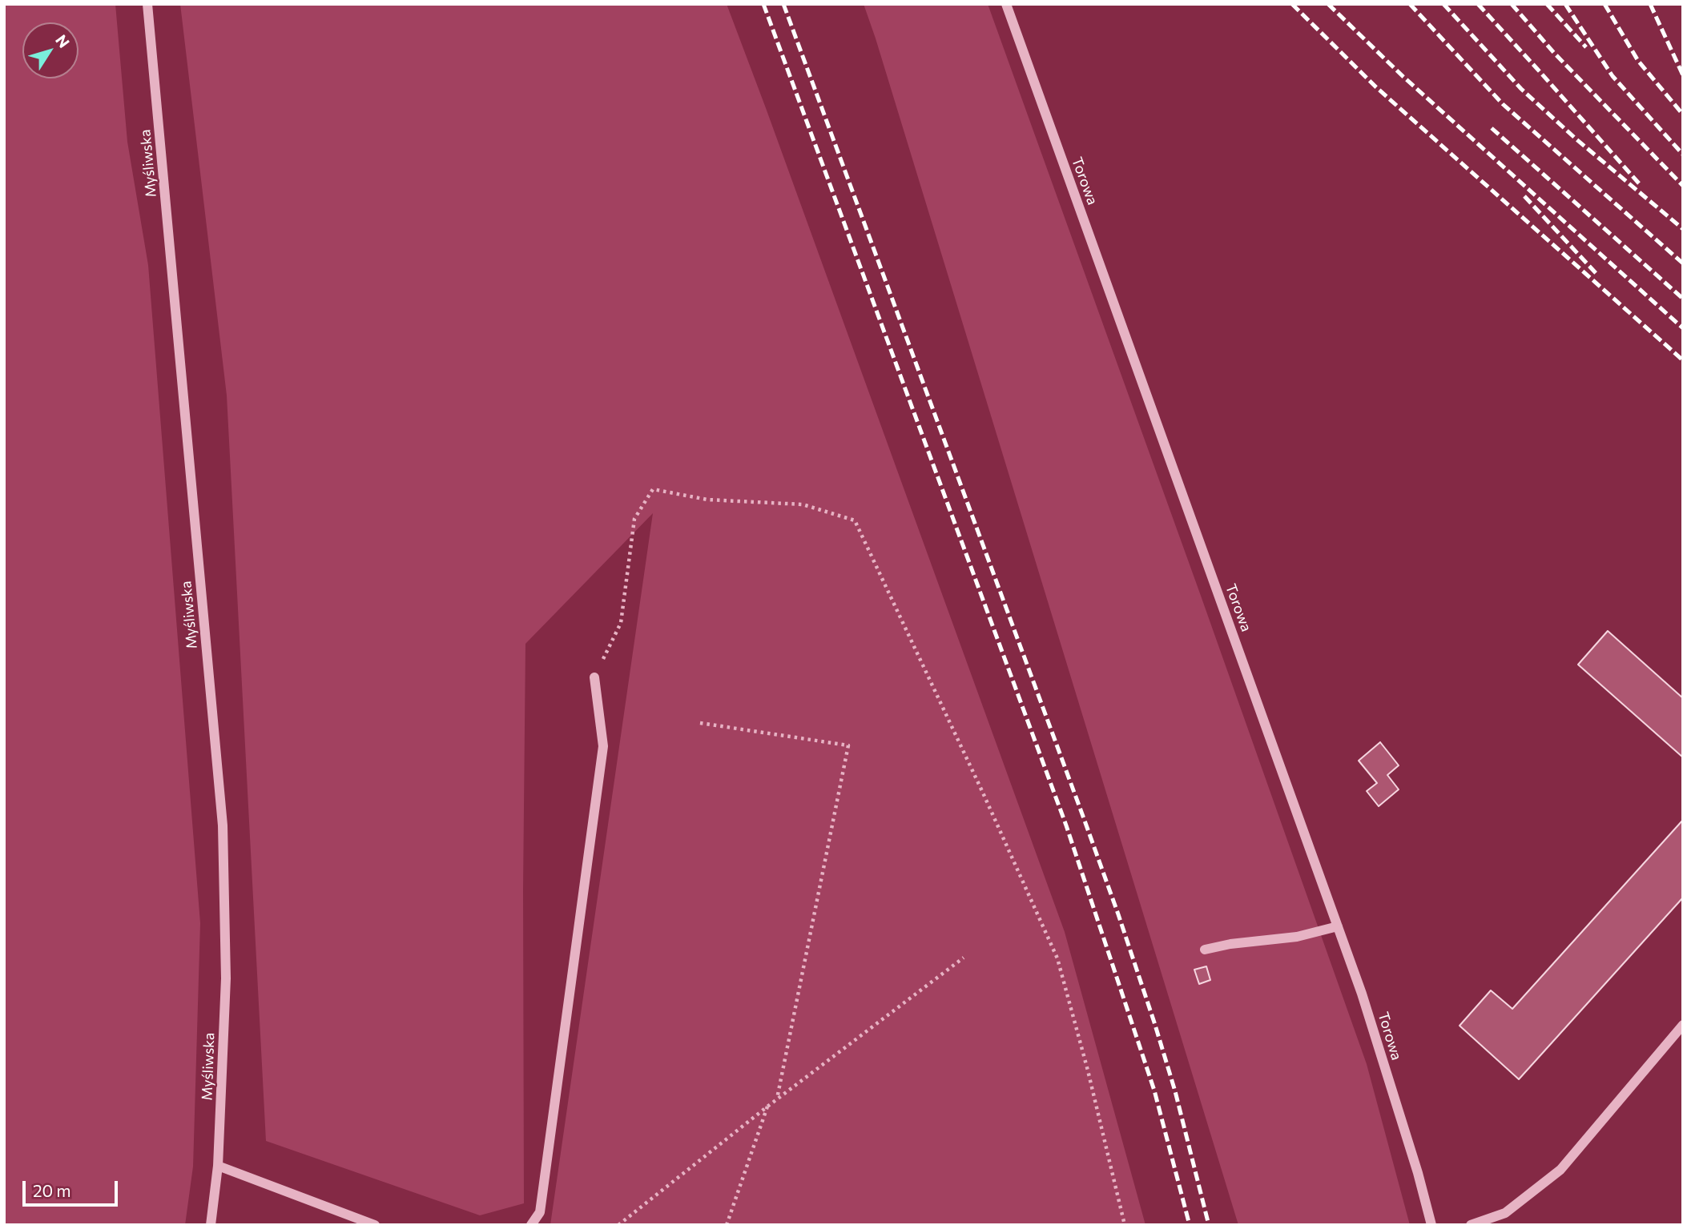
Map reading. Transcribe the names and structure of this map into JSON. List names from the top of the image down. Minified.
{"streets":{"street":["Myśliwska","Torowa"]},"scale_bar":"20 m","north":"top right"}
